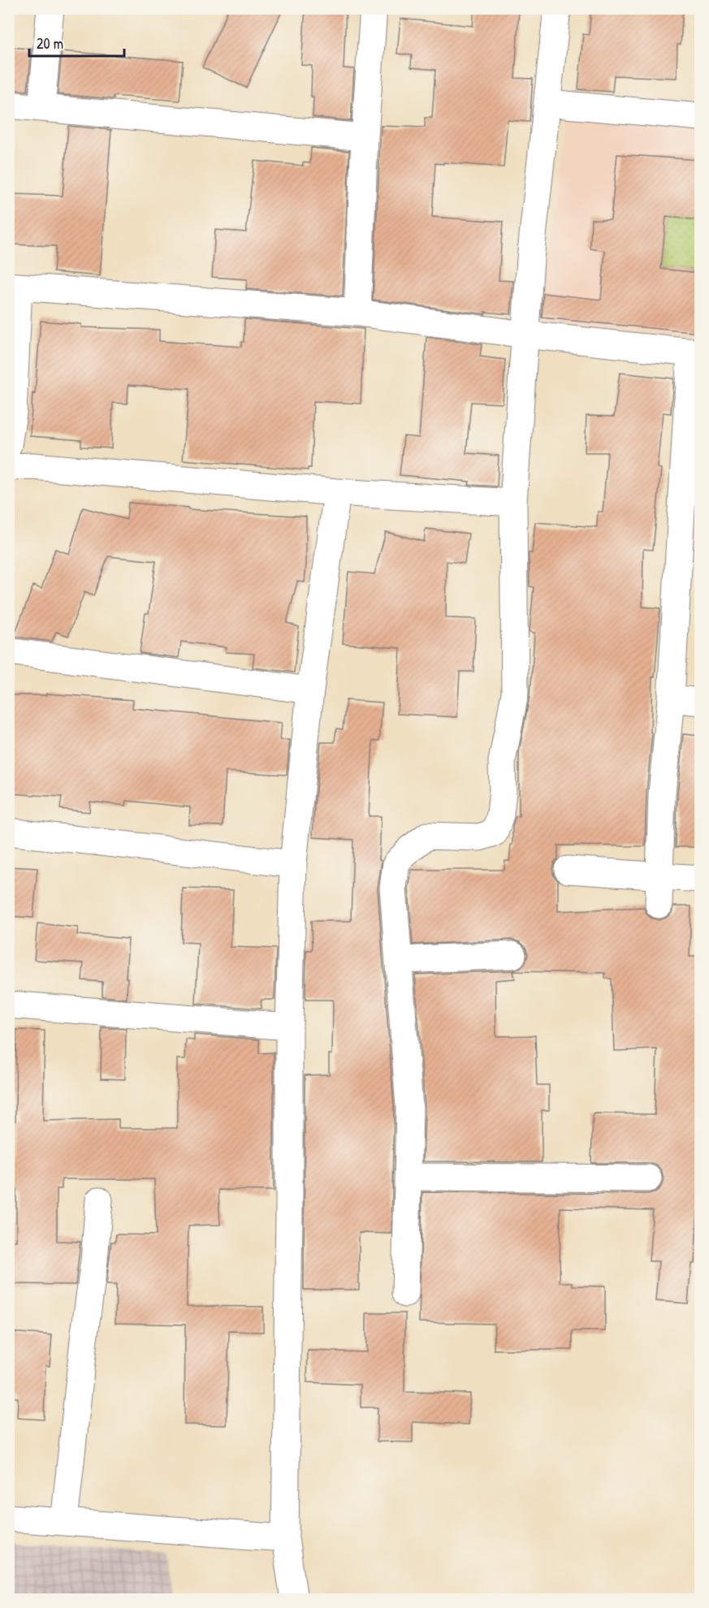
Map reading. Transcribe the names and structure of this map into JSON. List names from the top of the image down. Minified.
{"scale_bar":"20 m"}
